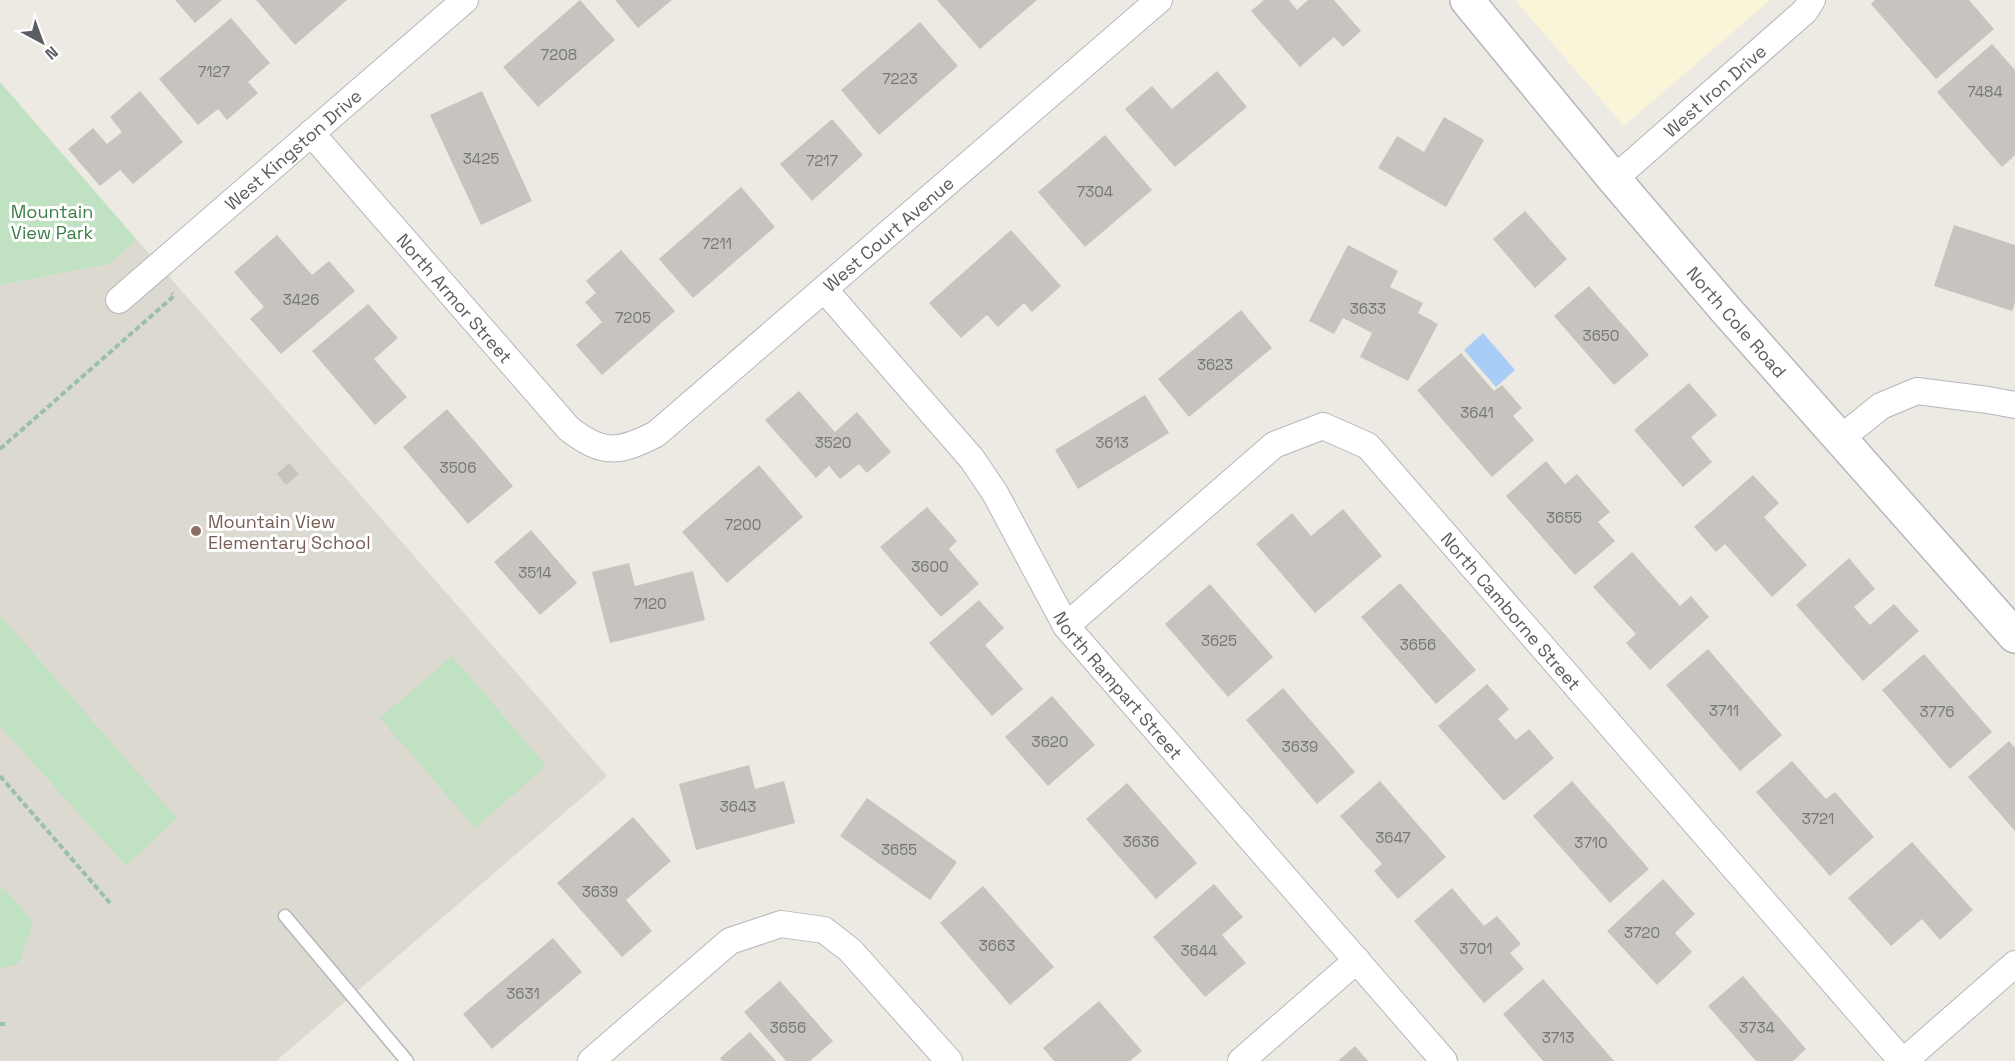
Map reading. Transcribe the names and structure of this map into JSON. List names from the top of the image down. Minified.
{"streets":{"main road":["North Cole Road"],"street":["West Iron Drive","West Kingston Drive","West Court Avenue","North Armor Street","North Camborne Street","North Rampart Street"]},"crossings":[["West Iron Drive","North Cole Road"],["West Kingston Drive","North Armor Street"],["West Court Avenue","North Armor Street"],["West Court Avenue","North Rampart Street"],["North Camborne Street","North Rampart Street"]],"parks":["Mountain View Park"],"places":["Mountain View Elementary School"],"house_numbers":["7208","7127","7223","7484","3425","7217","7304","7211","3426","3633","7205","3650","3623","3641","3520","3613","3506","3655","7200","3600","3514","7120","3625","3656","3711","3776","3620","3639","3643","3721","3647","3636","3710","3655","3639","3720","3663","3701","3644","3631","3656","3734","3713"],"north":"bottom right"}
